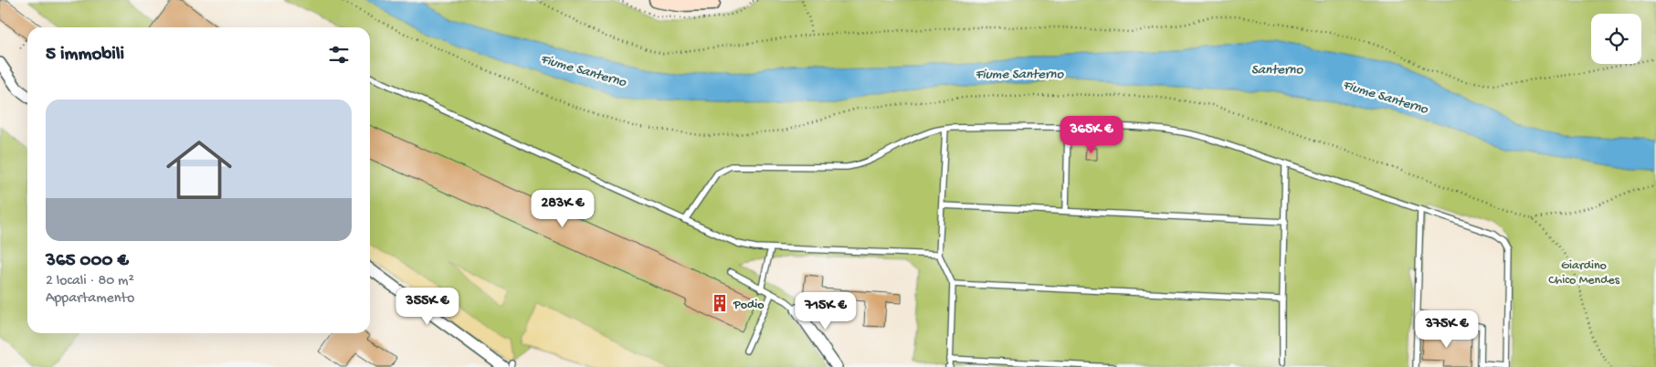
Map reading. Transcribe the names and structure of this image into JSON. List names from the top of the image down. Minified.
{"water":["Santerno","Fiume Santerno"],"parks":["Giardino Chico Mendes"],"places":{"building":["Podio"]},"page":{"heading":"5 immobili","list":[{"name":"365 000 €","note":"2 locali · 80 m² · Appartamento"}],"price":["365K €","283K €","355K €","715K €","375K €"]}}
